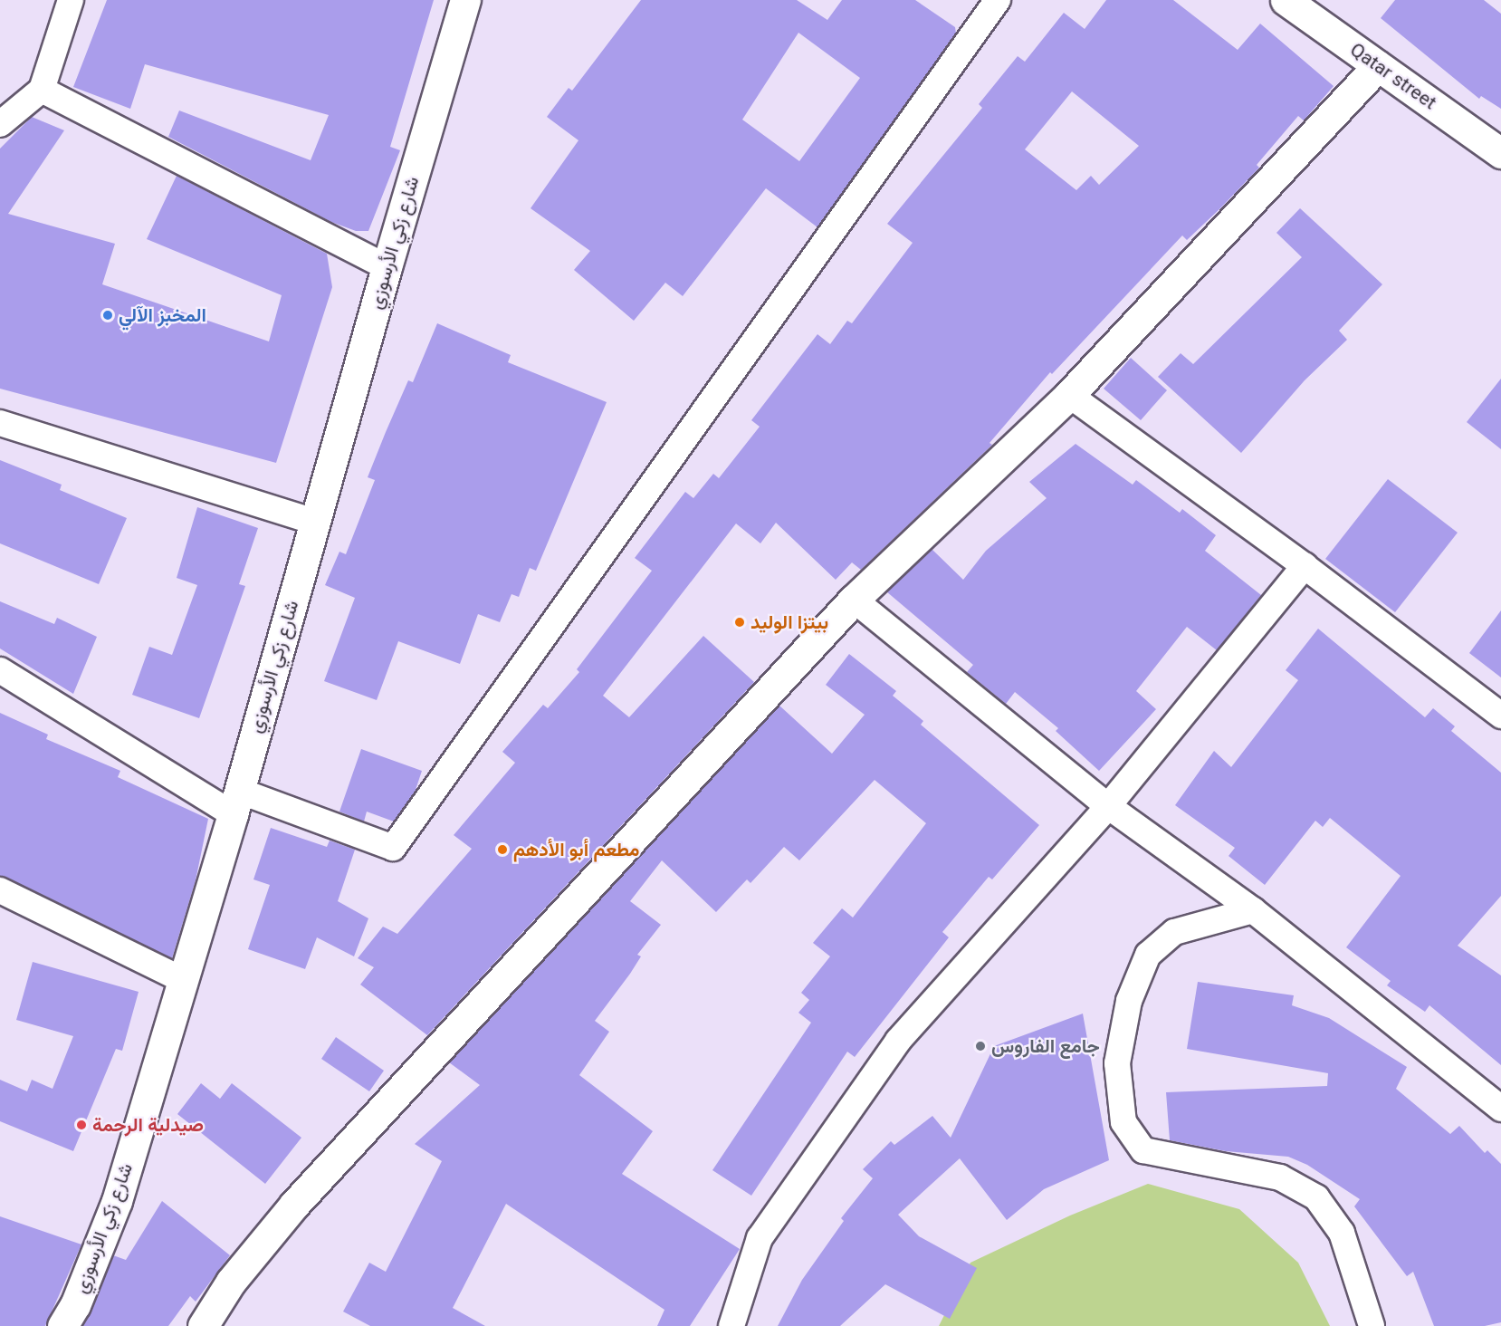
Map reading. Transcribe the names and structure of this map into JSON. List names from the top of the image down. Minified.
{"streets":{"street":["Qatar street","شارع زكي الأرسوزي"]},"places":["المخبز الآلي","بيتزا الوليد","مطعم أبو الأدهم","جامع الفاروس","صيدلية الرحمة"]}
